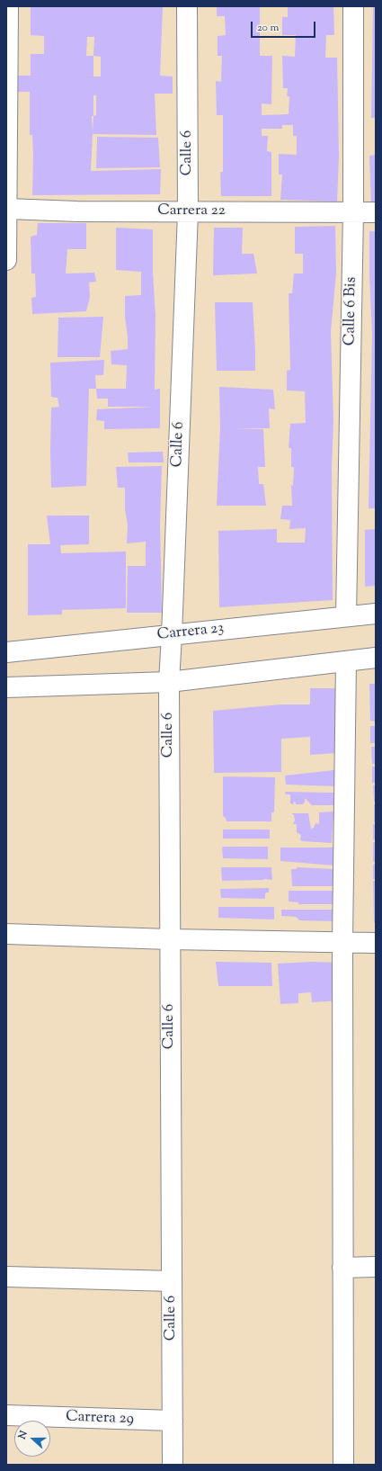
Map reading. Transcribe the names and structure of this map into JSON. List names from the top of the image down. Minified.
{"streets":{"street":["Calle 6","Carrera 22","Calle 6 Bis","Carrera 23","Carrera 29"]},"crossings":[["Calle 6","Carrera 22"],["Calle 6","Carrera 23"],["Calle 6","Carrera 29"],["Carrera 22","Calle 6 Bis"],["Calle 6 Bis","Carrera 23"]],"scale_bar":"20 m","north":"left"}
